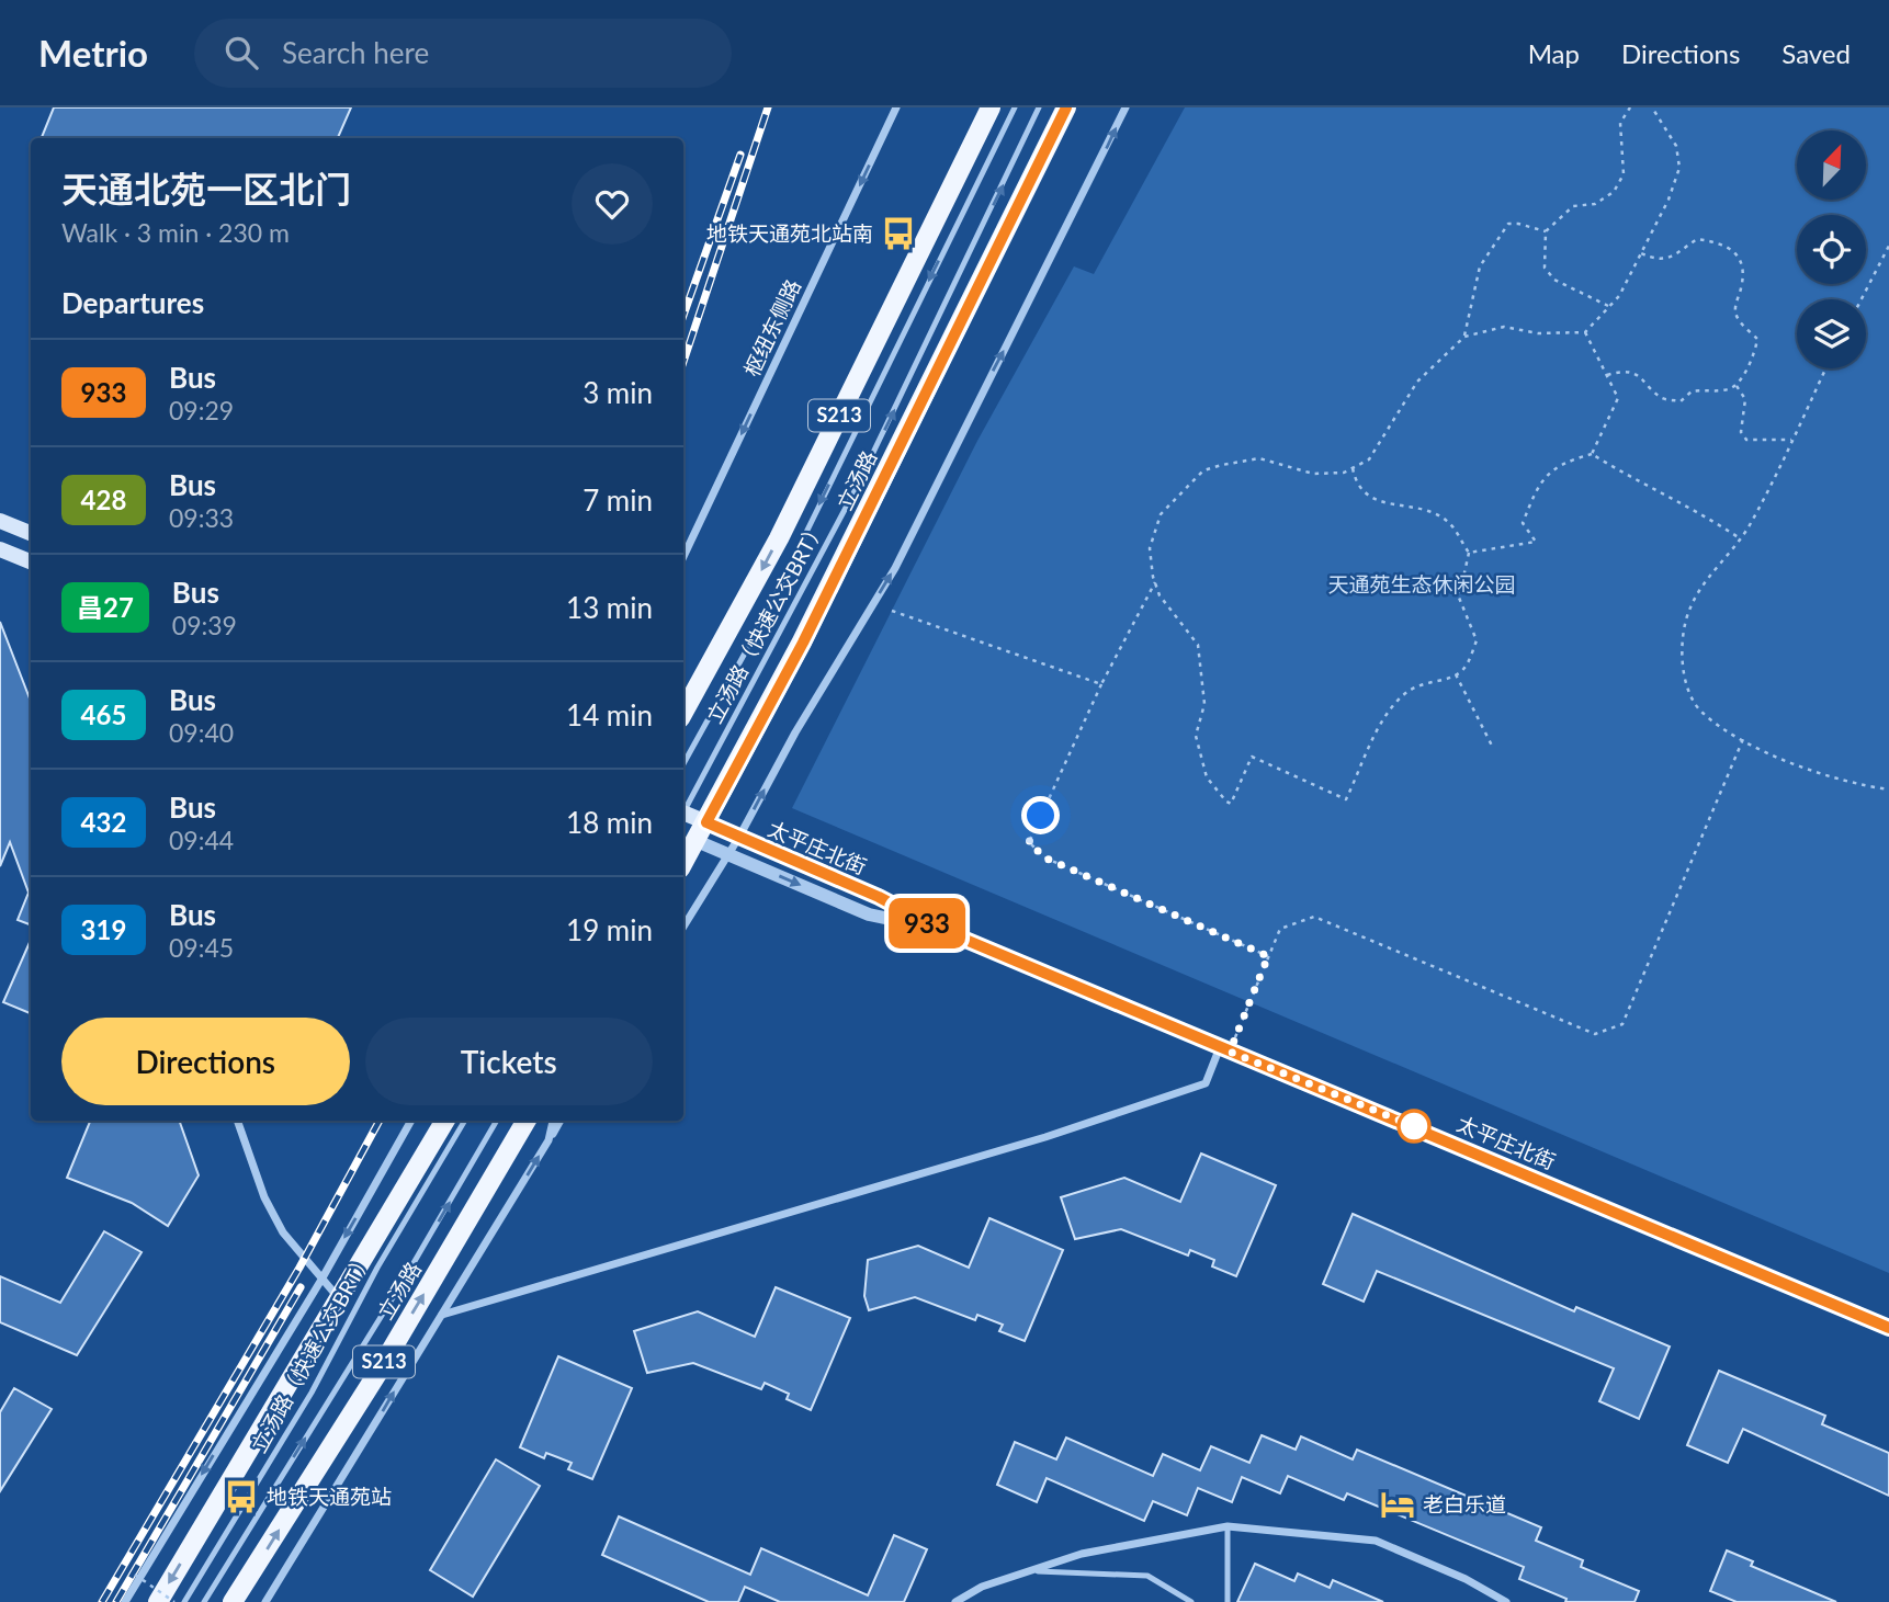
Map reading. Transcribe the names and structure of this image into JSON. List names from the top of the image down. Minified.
{"streets":{"main road":["S213","立汤路","太平庄北街"],"street":["枢纽东侧路"],"lane":["立汤路（快速公交BRT）"]},"crossings":[["立汤路","太平庄北街"]],"one_way":["枢纽东侧路"],"parks":["天通苑生态休闲公园"],"places":{"bus stop":["地铁天通苑北站南","地铁天通苑站"],"hotel":["老白乐道"]},"lines":["bus line 933"],"north":"top right","page":{"header":"Metrio","search":"Search here","nav":["Map","Directions","Saved"],"on_map":"933","heading":[["天通北苑一区北门","Walk · 3 min · 230 m"],"Departures"],"list":[{"mark":"933","name":"Bus","note":"09:29","value":"3 min"},{"mark":"428","name":"Bus","note":"09:33","value":"7 min"},{"mark":"昌27","name":"Bus","note":"09:39","value":"13 min"},{"mark":"465","name":"Bus","note":"09:40","value":"14 min"},{"mark":"432","name":"Bus","note":"09:44","value":"18 min"},{"mark":"319","name":"Bus","note":"09:45","value":"19 min"}],"buttons":["Directions","Tickets"]}}
